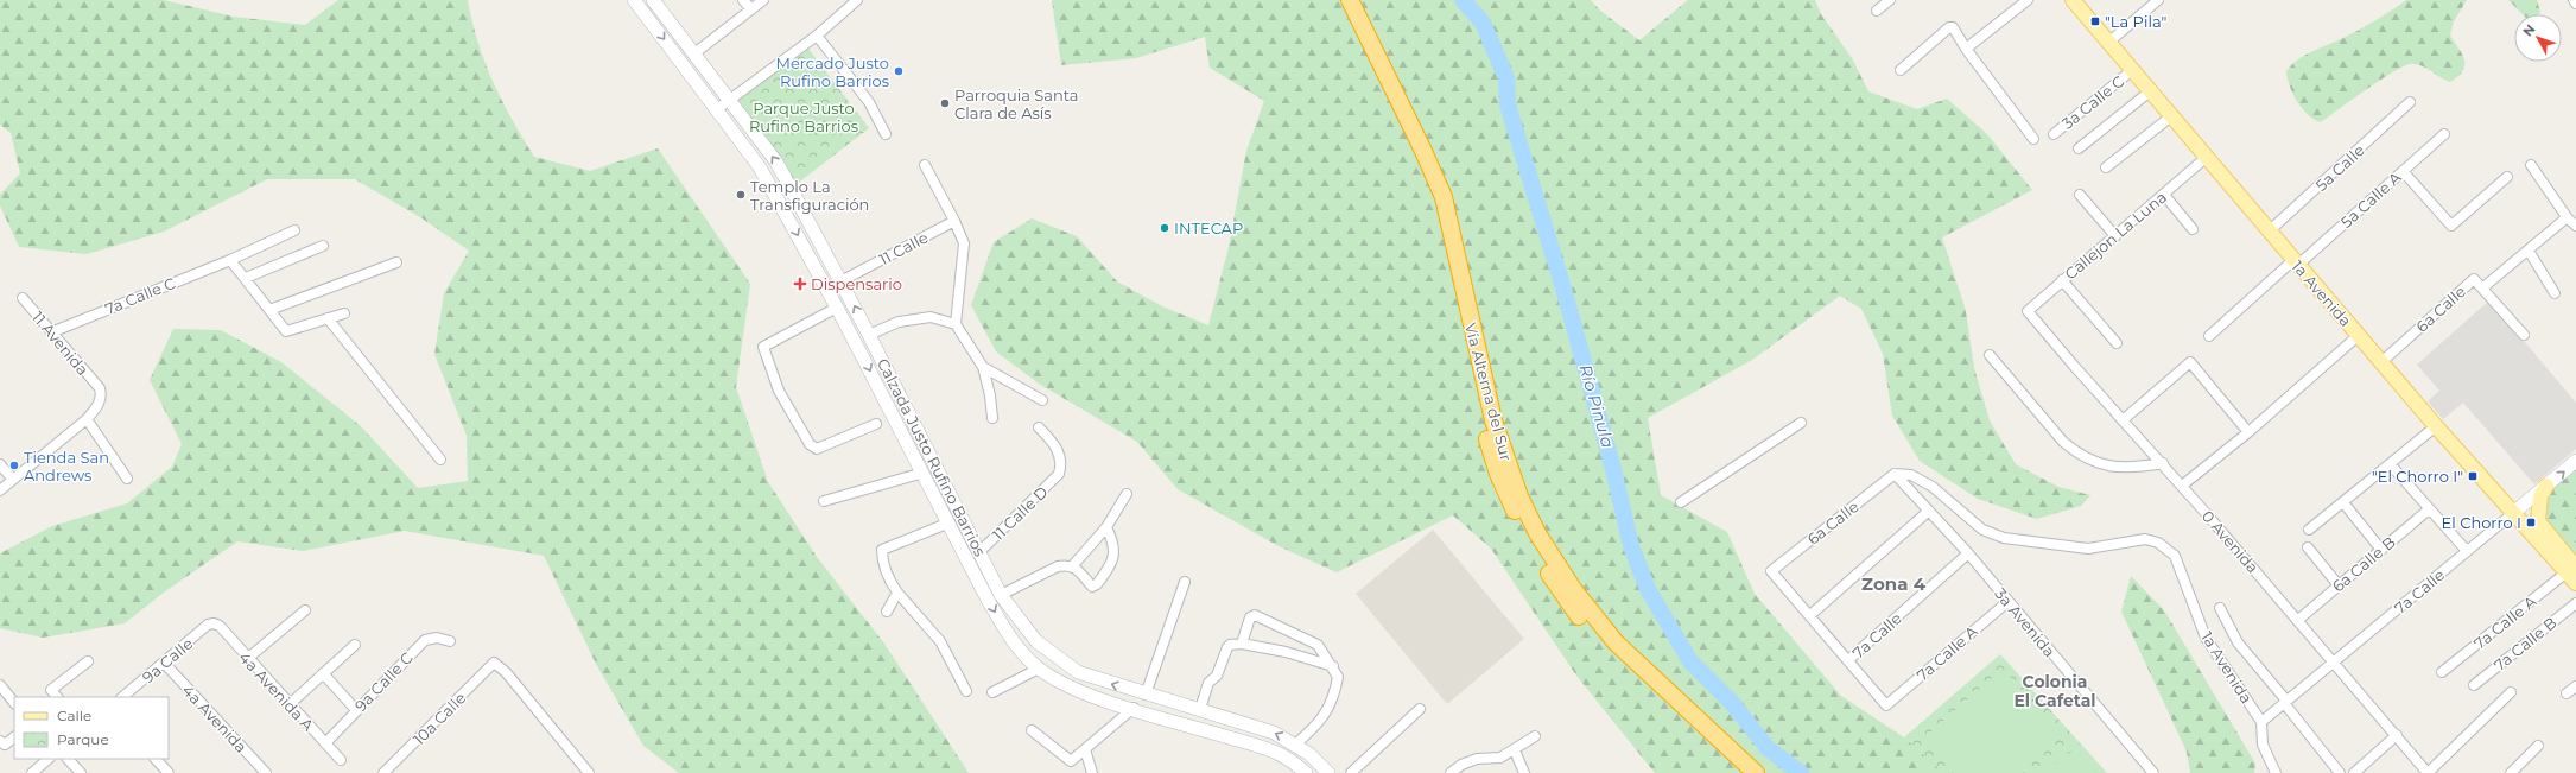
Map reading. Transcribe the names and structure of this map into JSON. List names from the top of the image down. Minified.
{"streets":{"highway":["Vía Alterna del Sur"],"main road":["1a Avenida"],"street":["3a Calle C","5a Calle","5a Calle A","Callejon La Luna","11 Calle","7a Calle C","6a Calle","11 Avenida","Calzada Justo Rufino Barrios","11 Calle D","0 Avenida","6a Calle B","7a Calle","3a Avenida","7a Calle A","7a Calle B","9a Calle","9a Calle C","4a Avenida A","4a Avenida","10a Calle"]},"crossings":[["3a Calle C","1a Avenida"],["5a Calle","1a Avenida"],["5a Calle A","1a Avenida"],["Callejon La Luna","1a Avenida"],["Callejon La Luna","0 Avenida"],["11 Calle","Calzada Justo Rufino Barrios"],["1a Avenida","6a Calle"],["1a Avenida","7a Calle"],["1a Avenida","3a Avenida"],["1a Avenida","7a Calle A"],["7a Calle C","11 Avenida"],["6a Calle","3a Avenida"],["Calzada Justo Rufino Barrios","11 Calle D"],["0 Avenida","6a Calle B"],["0 Avenida","7a Calle"],["7a Calle","3a Avenida"],["7a Calle","7a Calle A"],["3a Avenida","7a Calle A"],["9a Calle","4a Avenida A"],["9a Calle","4a Avenida"],["9a Calle C","4a Avenida A"]],"districts":["Zona 4","Colonia El Cafetal"],"water":["Río Pinula"],"parks":["Parque Justo Rufino Barrios"],"places":{"transit":["\"La Pila\"","\"El Chorro I\"","El Chorro I"],"other":["Mercado Justo Rufino Barrios","Parroquia Santa Clara de Asís","Templo La Transfiguración","INTECAP","Tienda San Andrews"],"health":["Dispensario"]},"legend":["Calle","Parque"],"north":"top left"}
